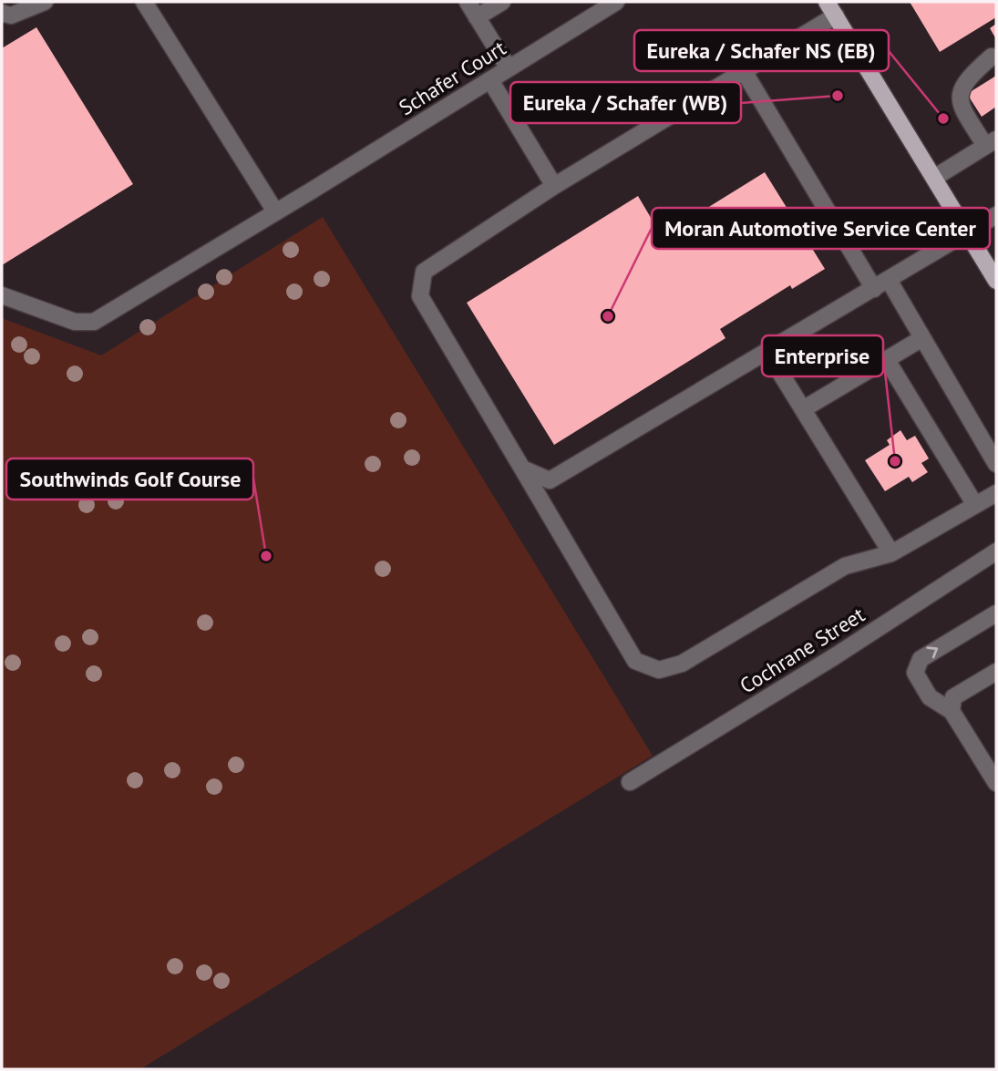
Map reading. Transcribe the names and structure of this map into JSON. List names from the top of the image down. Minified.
{"streets":{"street":["Schafer Court","Cochrane Street"]},"places":["Eureka / Schafer (WB)","Eureka / Schafer NS (EB)","Moran Automotive Service Center","Enterprise","Southwinds Golf Course"]}
